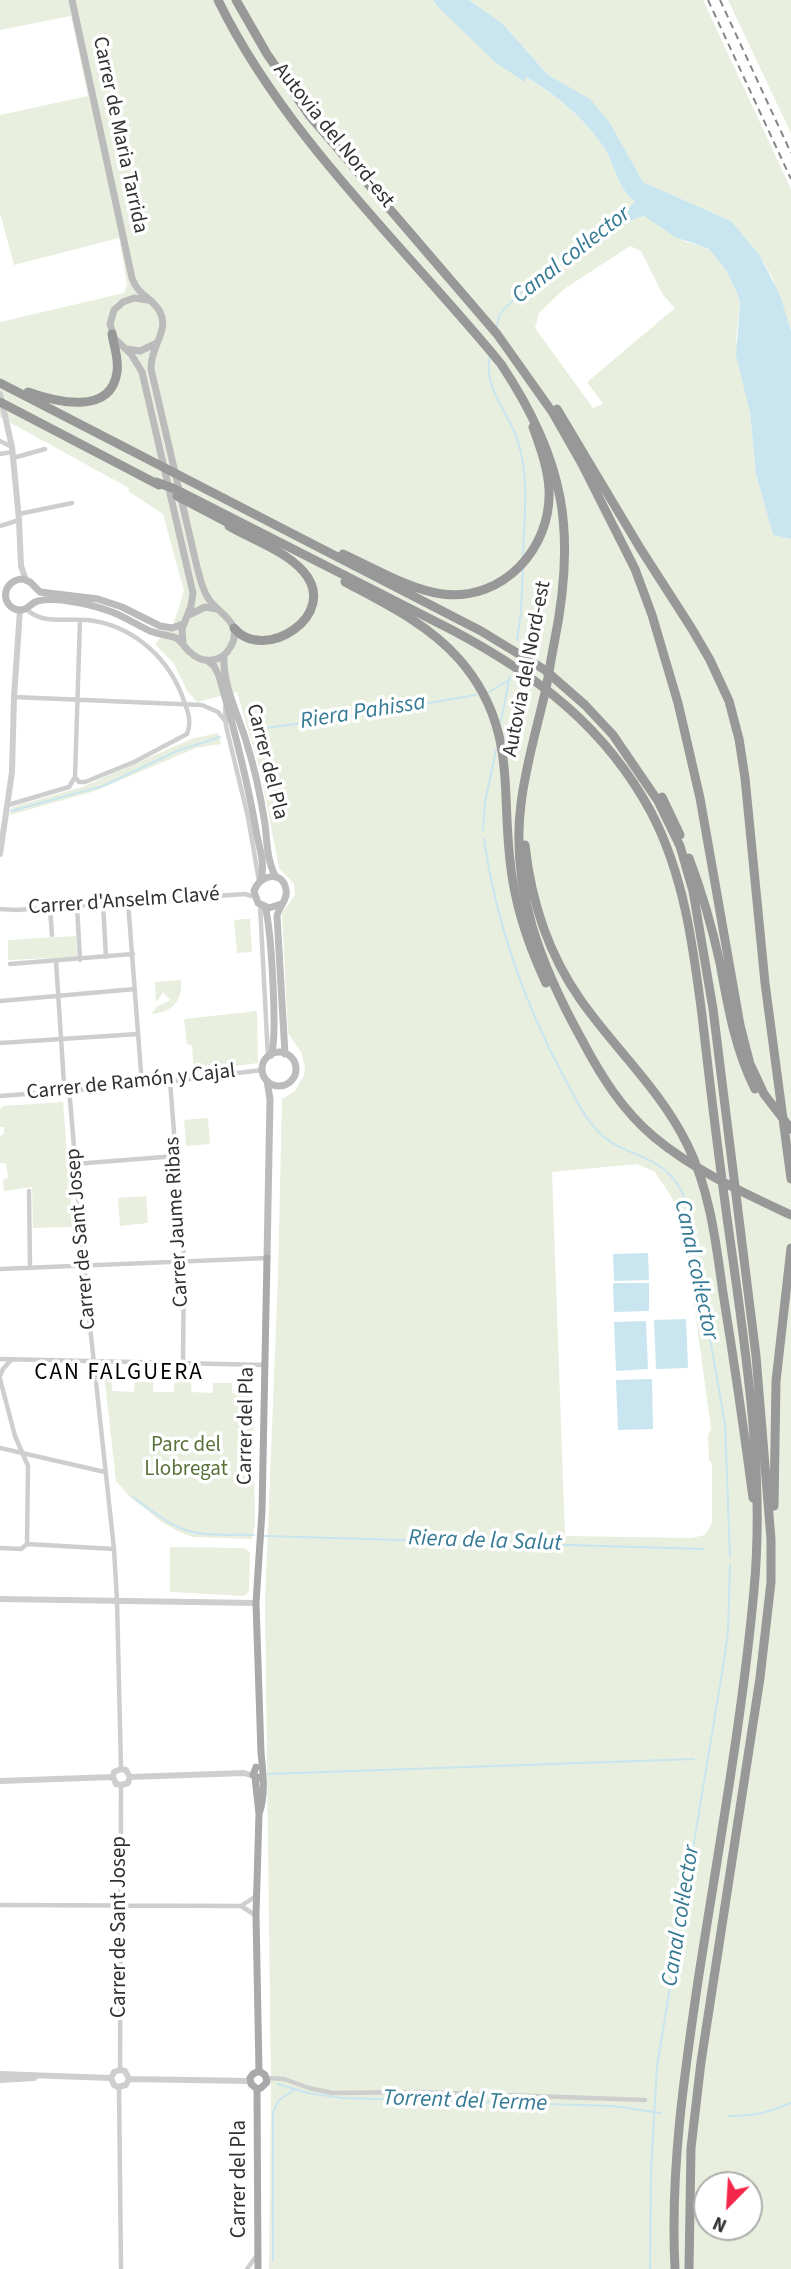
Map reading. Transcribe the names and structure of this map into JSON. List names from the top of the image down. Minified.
{"streets":{"highway":["Autovia del Nord-est"],"main road":["Carrer de Maria Tarrida","Carrer del Pla"],"street":["Carrer d'Anselm Clavé","Carrer de Ramón y Cajal","Carrer Jaume Ribas","Carrer de Sant Josep"]},"crossings":[["Carrer del Pla","Carrer d'Anselm Clavé"],["Carrer del Pla","Carrer de Ramón y Cajal"],["Carrer de Ramón y Cajal","Carrer Jaume Ribas"],["Carrer de Ramón y Cajal","Carrer de Sant Josep"]],"districts":["CAN FALGUERA"],"water":["Canal col·lector","Riera Pahissa","Riera de la Salut","Torrent del Terme"],"parks":["Parc del Llobregat"],"north":"bottom left"}
